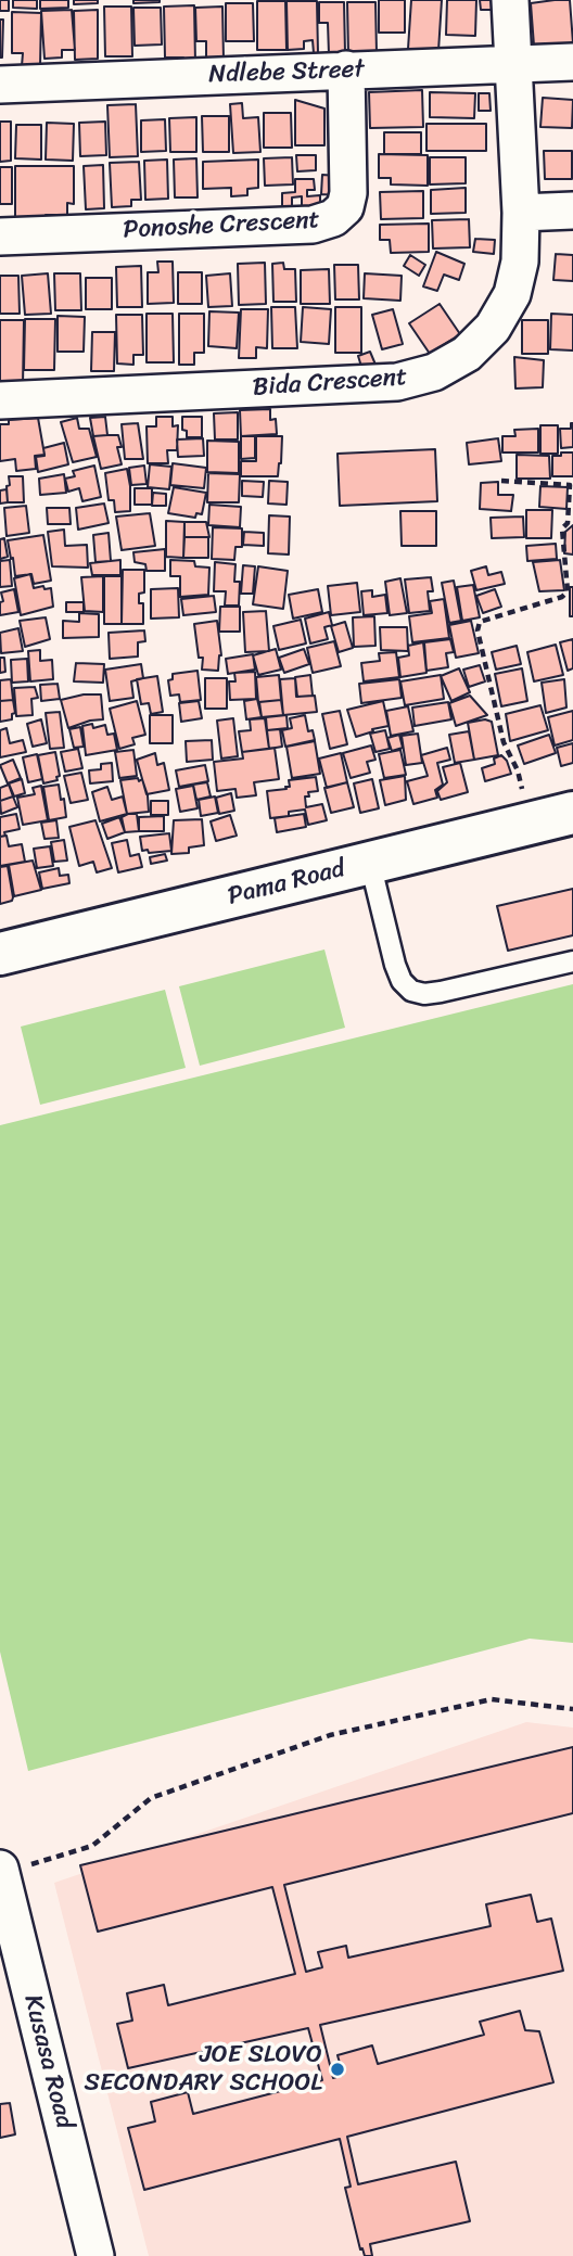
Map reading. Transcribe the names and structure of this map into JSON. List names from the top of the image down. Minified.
{"streets":{"street":["Ndlebe Street","Ponoshe Crescent","Bida Crescent","Pama Road","Kusasa Road"]},"crossings":[["Ndlebe Street","Ponoshe Crescent"],["Ndlebe Street","Bida Crescent"]],"places":["JOE SLOVO SECONDARY SCHOOL"]}
